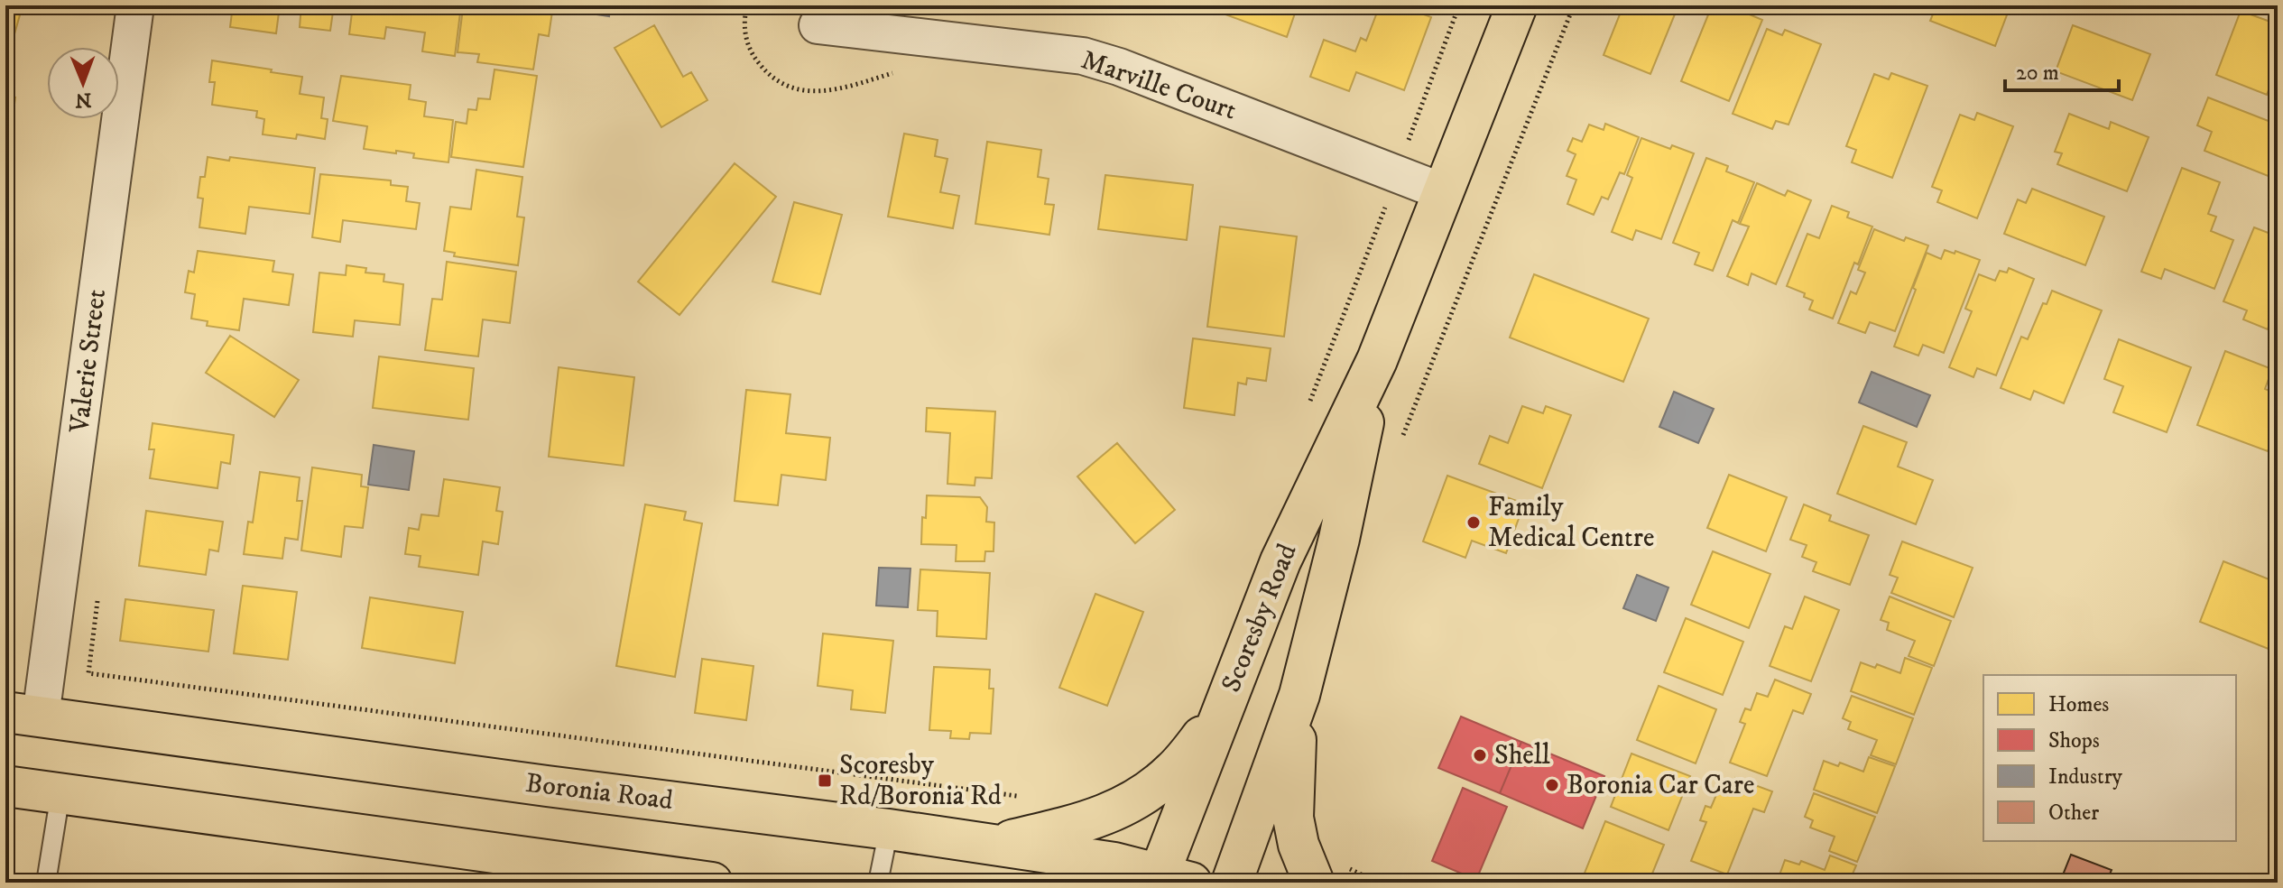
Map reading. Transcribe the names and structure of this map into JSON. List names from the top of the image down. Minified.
{"streets":{"main road":["Scoresby Road","Boronia Road"],"street":["Marville Court","Valerie Street"]},"crossings":[["Marville Court","Scoresby Road"],["Valerie Street","Boronia Road"],["Scoresby Road","Boronia Road"]],"places":{"other":["Family Medical Centre","Shell","Boronia Car Care"],"transit":["Scoresby Rd/Boronia Rd"]},"legend":["Homes","Shops","Industry","Other"],"scale_bar":"20 m","north":"bottom"}
